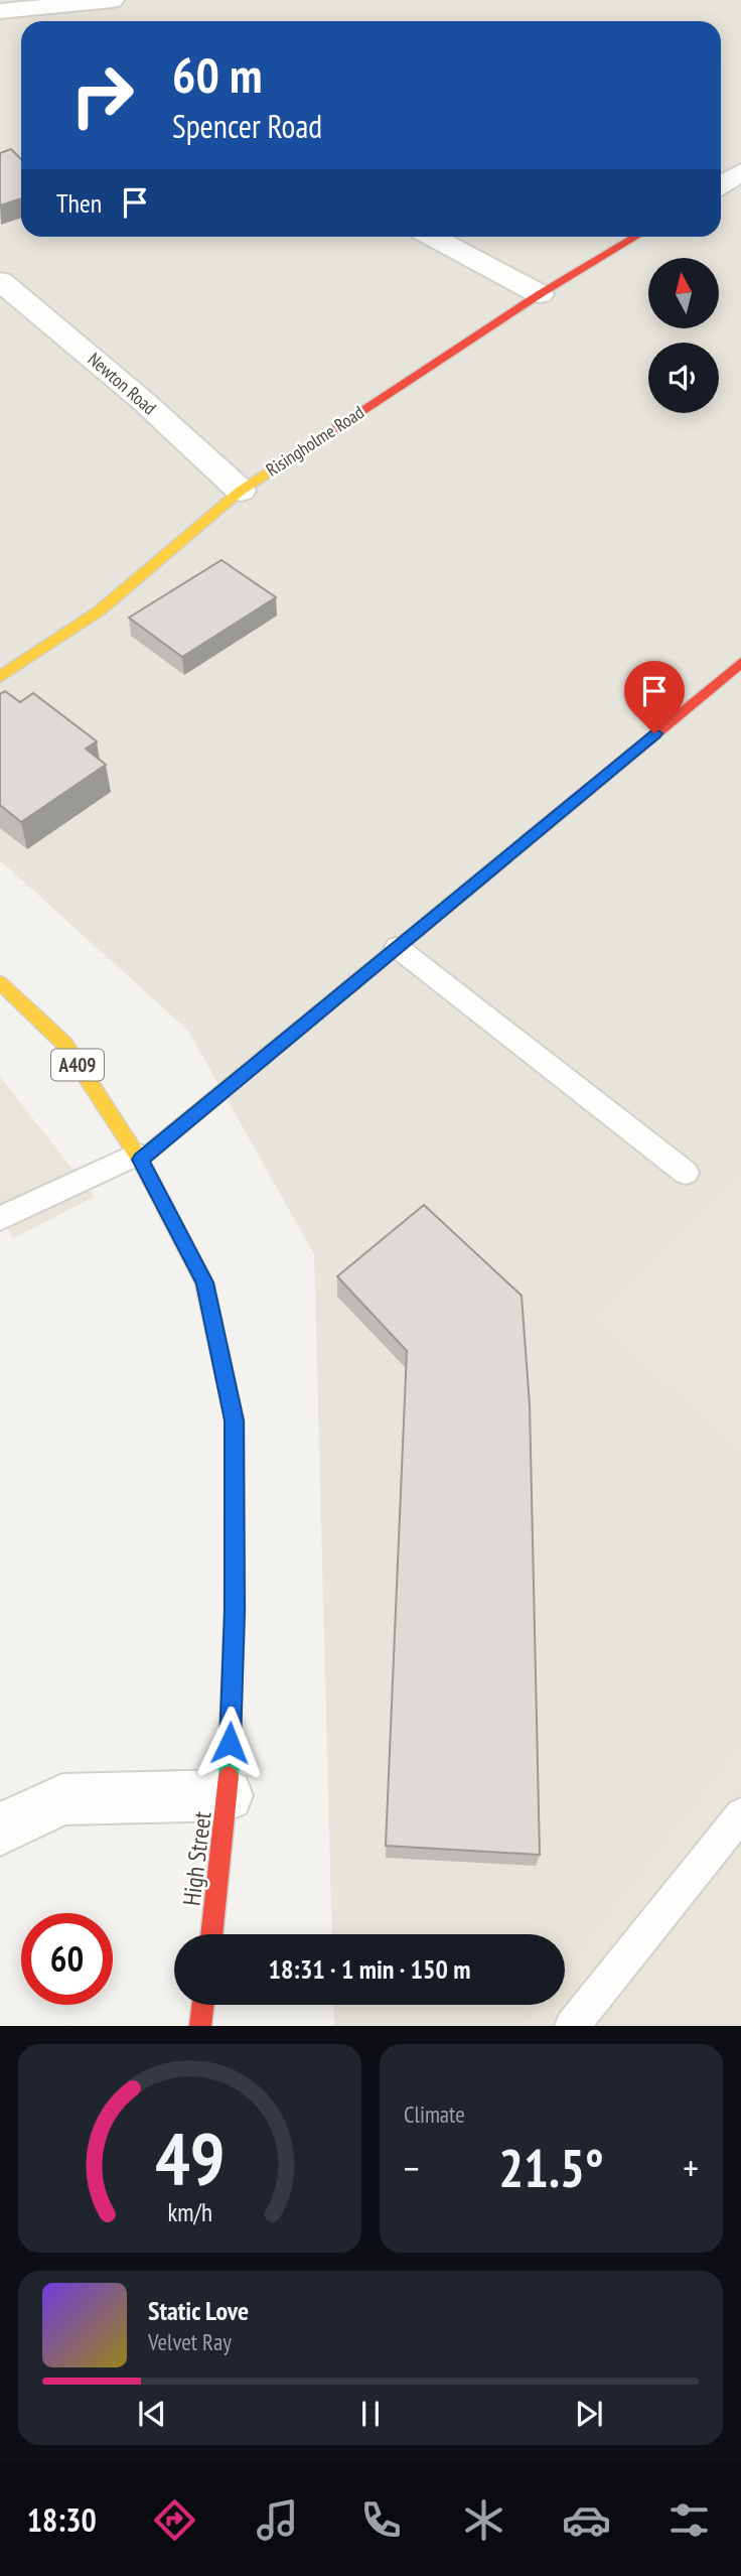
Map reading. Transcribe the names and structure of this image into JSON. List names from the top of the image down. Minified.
{"streets":{"street":["Newton Road","Risingholme Road","A409","High Street"]},"crossings":[["Newton Road","Risingholme Road"],["A409","High Street"]],"north":"top","page":{"turn":["60 m","Spencer Road"],"then":"Then","limit":"60","trip":"18:31 · 1 min · 150 m","tile":"Climate","heat":["−","21.5°","+"],"song":["Static Love","Velvet Ray"],"tabs":"18:30","gauge":["49","km/h"]}}
